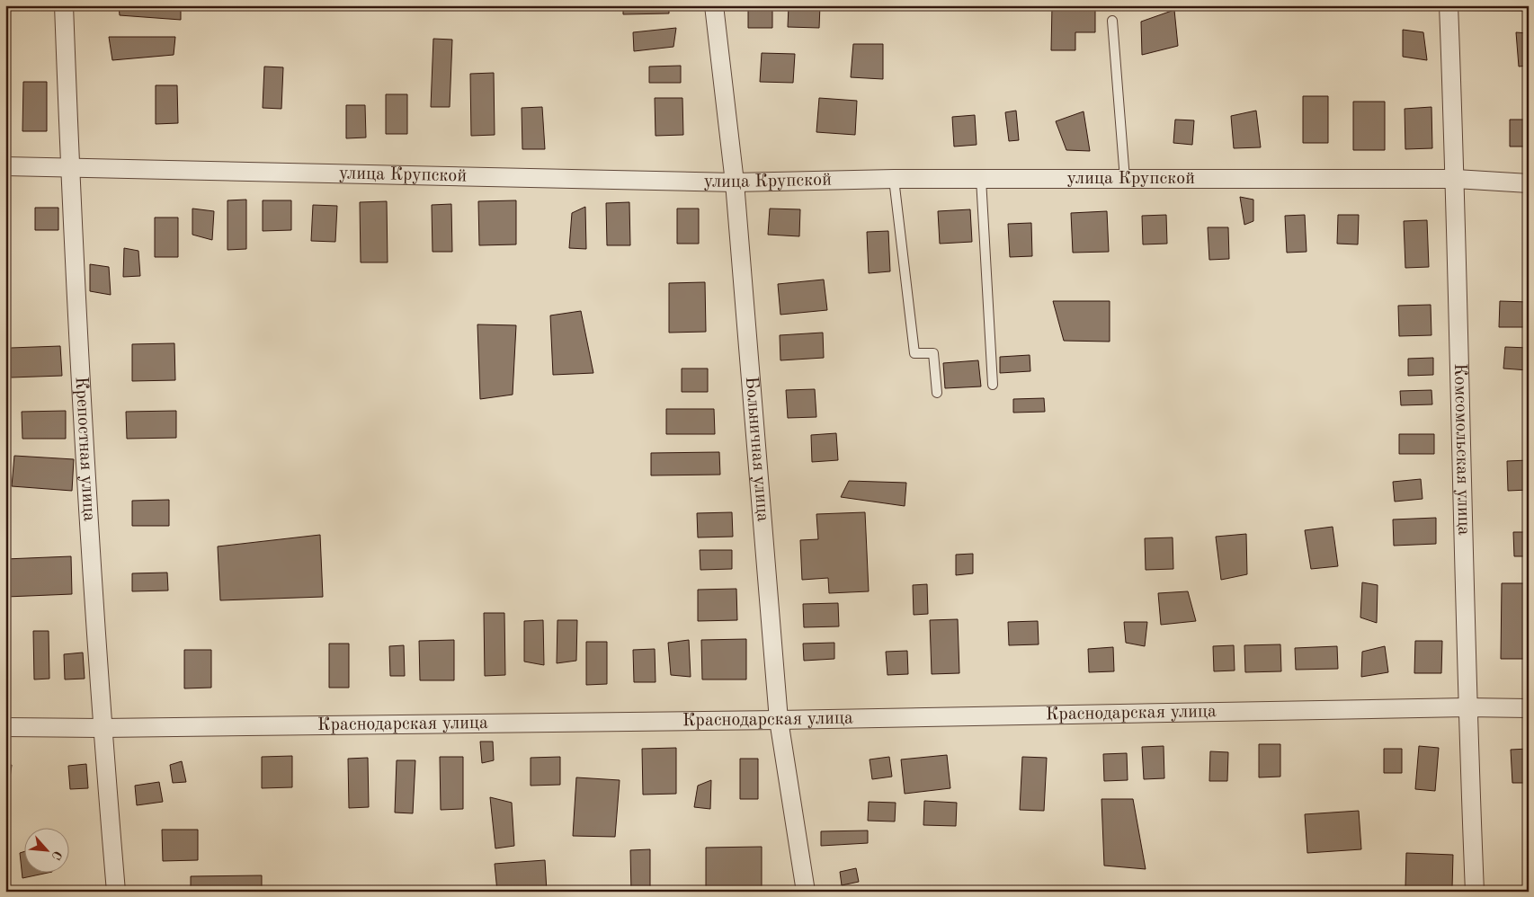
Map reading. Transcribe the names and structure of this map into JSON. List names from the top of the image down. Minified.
{"streets":{"street":["улица Крупской","Крепостная улица","Больничная улица","Комсомольская улица","Краснодарская улица"]},"crossings":[["улица Крупской","Крепостная улица"],["улица Крупской","Больничная улица"],["улица Крупской","Комсомольская улица"],["Крепостная улица","Краснодарская улица"],["Больничная улица","Краснодарская улица"],["Комсомольская улица","Краснодарская улица"]],"north":"bottom right"}
